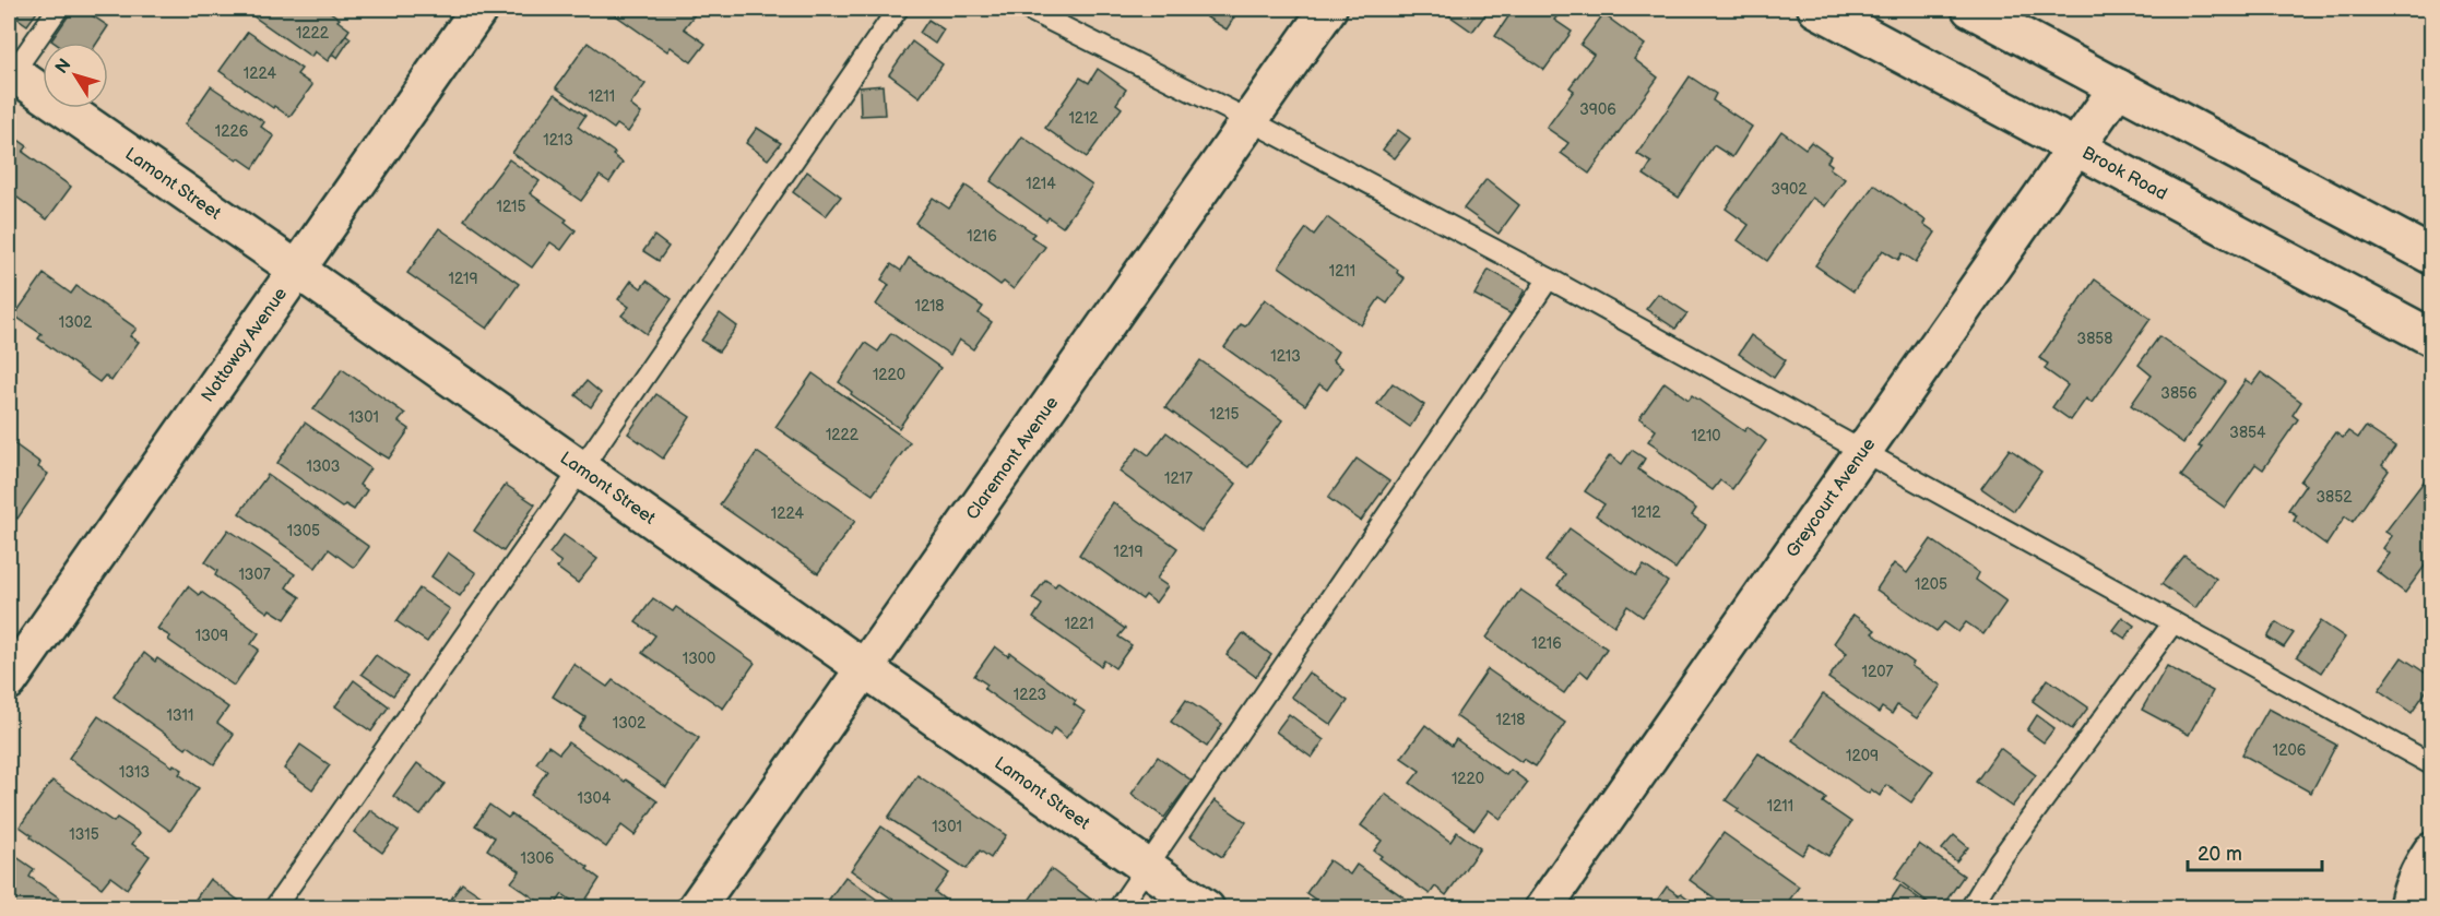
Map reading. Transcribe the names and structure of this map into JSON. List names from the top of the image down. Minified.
{"streets":{"street":["Brook Road","Lamont Street","Nottoway Avenue","Claremont Avenue","Greycourt Avenue"]},"crossings":[["Brook Road","Greycourt Avenue"],["Lamont Street","Nottoway Avenue"],["Lamont Street","Claremont Avenue"]],"house_numbers":["1222","1224","1211","3906","1212","1226","1213","1214","3902","1215","1216","1211","1219","1218","1302","3858","1213","1220","3856","1215","1301","3854","1222","1210","1303","1217","3852","1212","1224","1305","1219","1307","1205","1221","1309","1216","1300","1207","1223","1311","1218","1302","1206","1209","1313","1220","1304","1211","1301","1315","1306"],"scale_bar":"20 m","north":"top left"}
